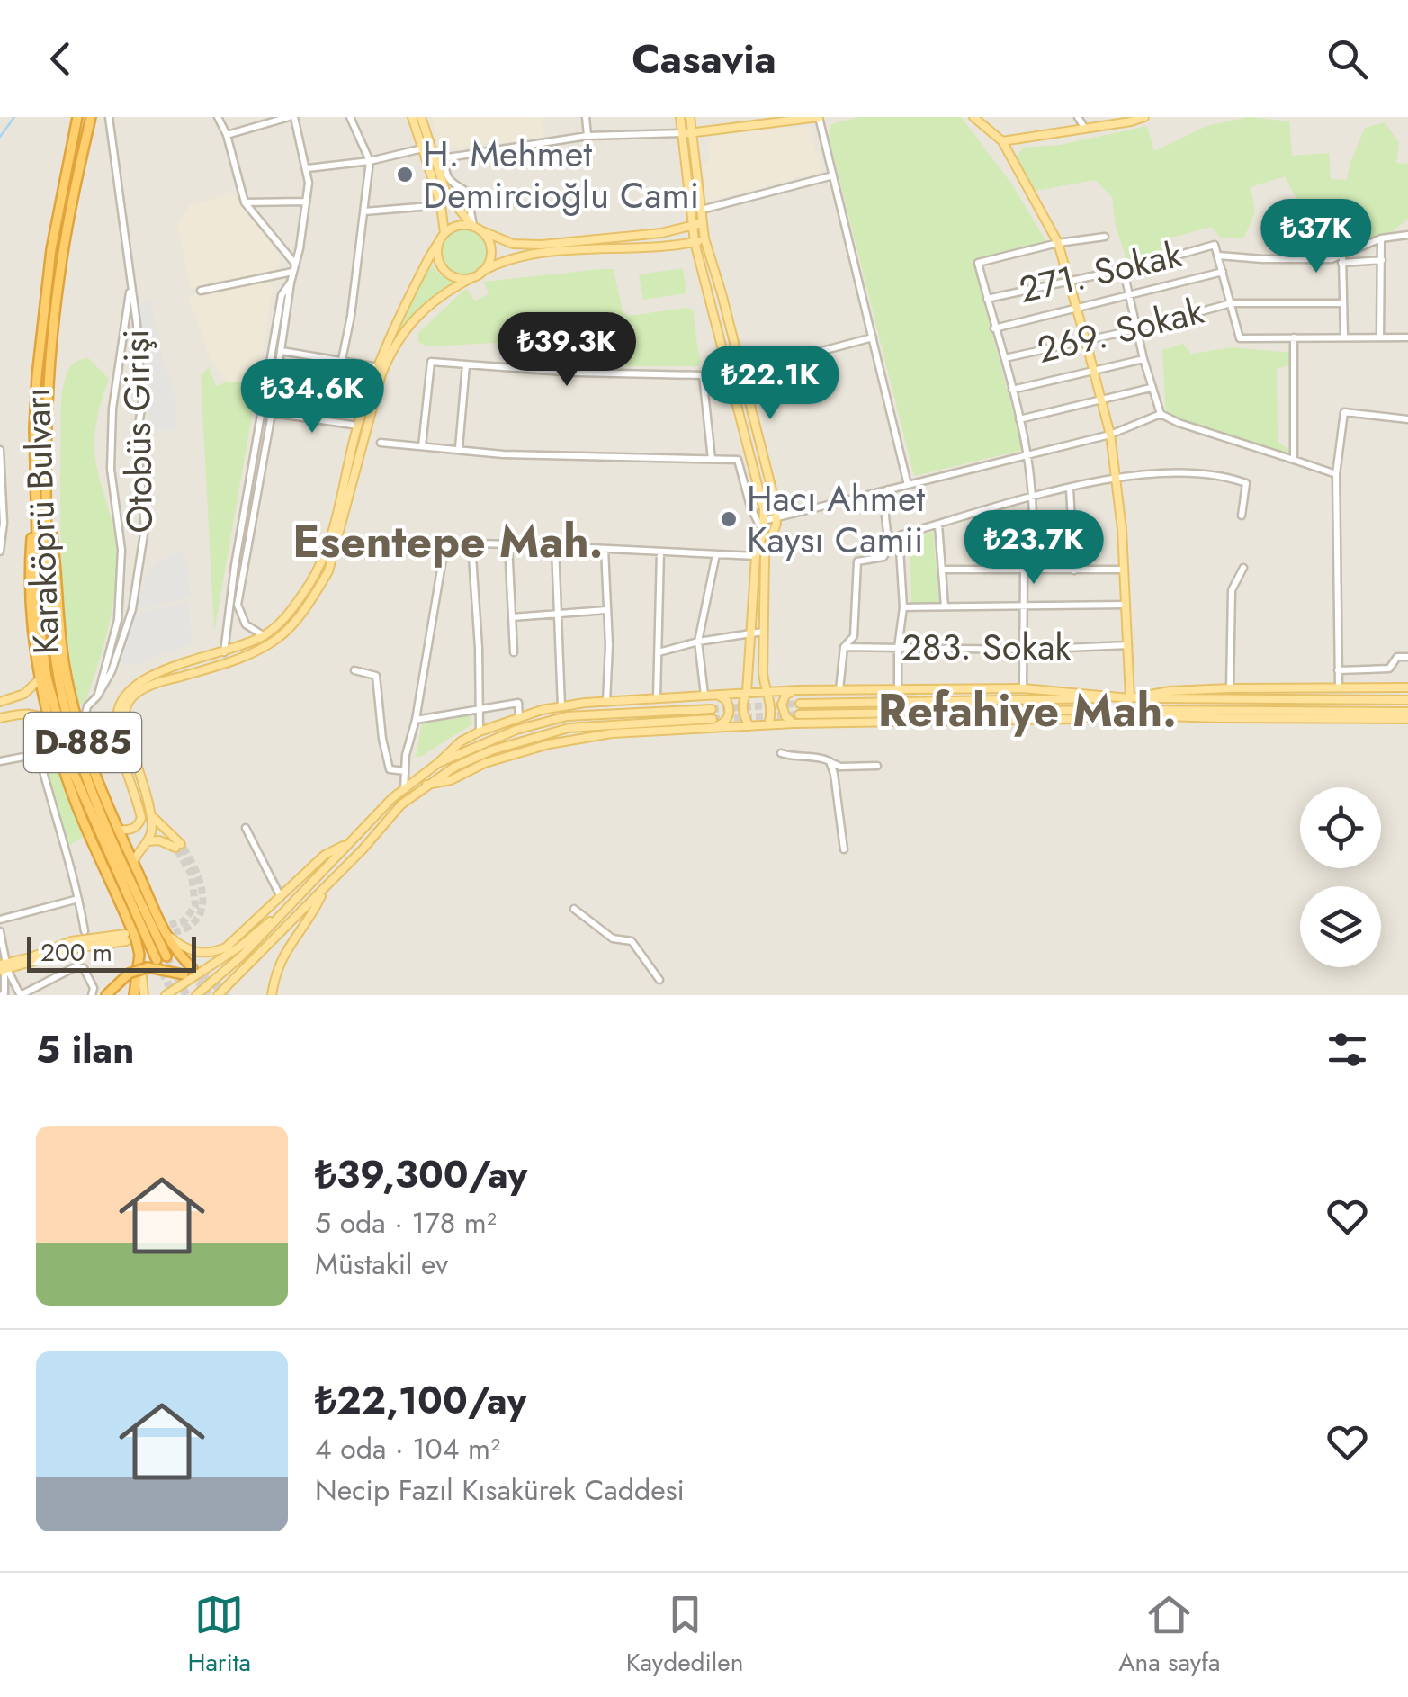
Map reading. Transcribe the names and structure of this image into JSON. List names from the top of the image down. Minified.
{"streets":{"highway":["Karaköprü Bulvarı","D-885"],"street":["271. Sokak","269. Sokak","Otobüs Girişi","283. Sokak"]},"crossings":[["Otobüs Girişi","D-885"],["Karaköprü Bulvarı","D-885"]],"districts":["Esentepe Mah.","Refahiye Mah."],"places":["H. Mehmet Demircioğlu Cami","Hacı Ahmet Kaysı Camii"],"scale_bar":"200 m","page":{"header":"Casavia","price":["₺37K","₺39.3K","₺22.1K","₺34.6K","₺23.7K"],"scale":"200 m","heading":"5 ilan","list":[{"name":"₺39,300/ay","note":"5 oda · 178 m² · Müstakil ev"},{"name":"₺22,100/ay","note":"4 oda · 104 m² · Necip Fazıl Kısakürek Caddesi"}],"tabs":["Harita","Kaydedilen","Ana sayfa"]}}
